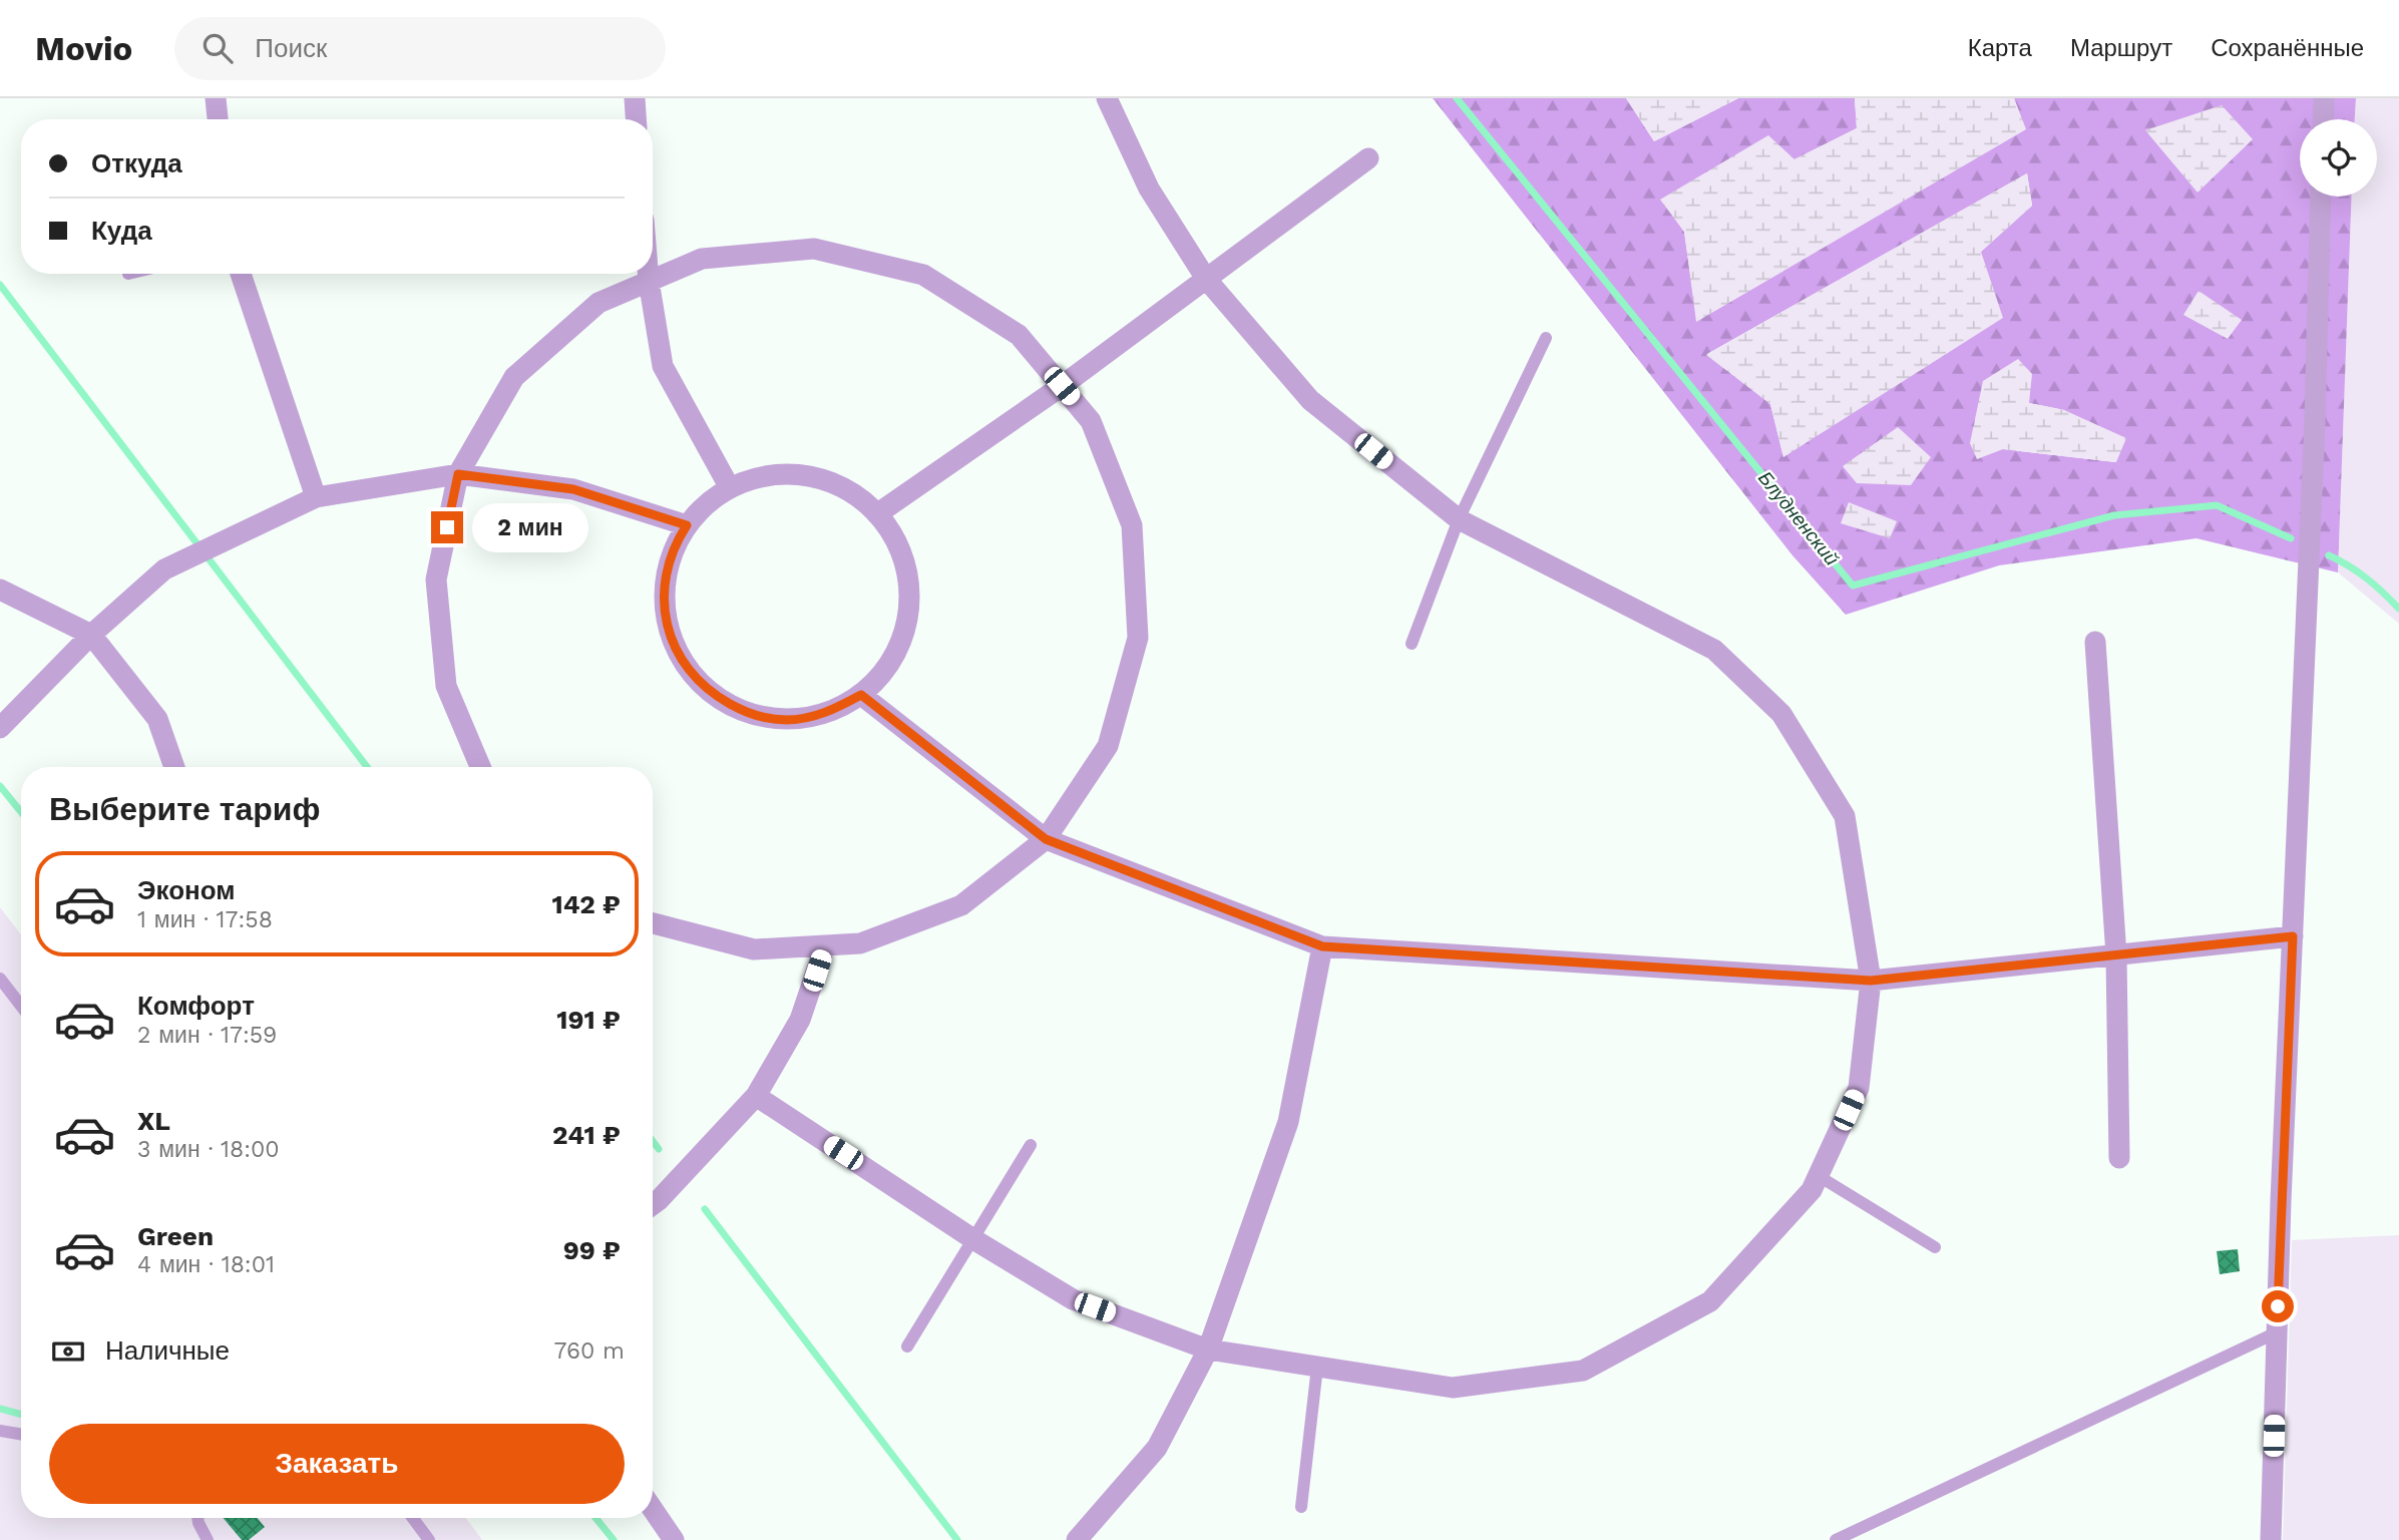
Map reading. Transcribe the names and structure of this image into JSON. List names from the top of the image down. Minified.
{"water":["Блудненский"],"page":{"header":"Movio","search":"Поиск","nav":["Карта","Маршрут","Сохранённые"],"banner":["Откуда","Куда"],"bubble":"2 мин","heading":"Выберите тариф","list":[{"name":"Эконом","note":"1 мин · 17:58","value":"142 ₽"},{"name":"Комфорт","note":"2 мин · 17:59","value":"191 ₽"},{"name":"XL","note":"3 мин · 18:00","value":"241 ₽"},{"name":"Green","note":"4 мин · 18:01","value":"99 ₽"}],"pay":["Наличные","760 m"],"buttons":"Заказать"}}
